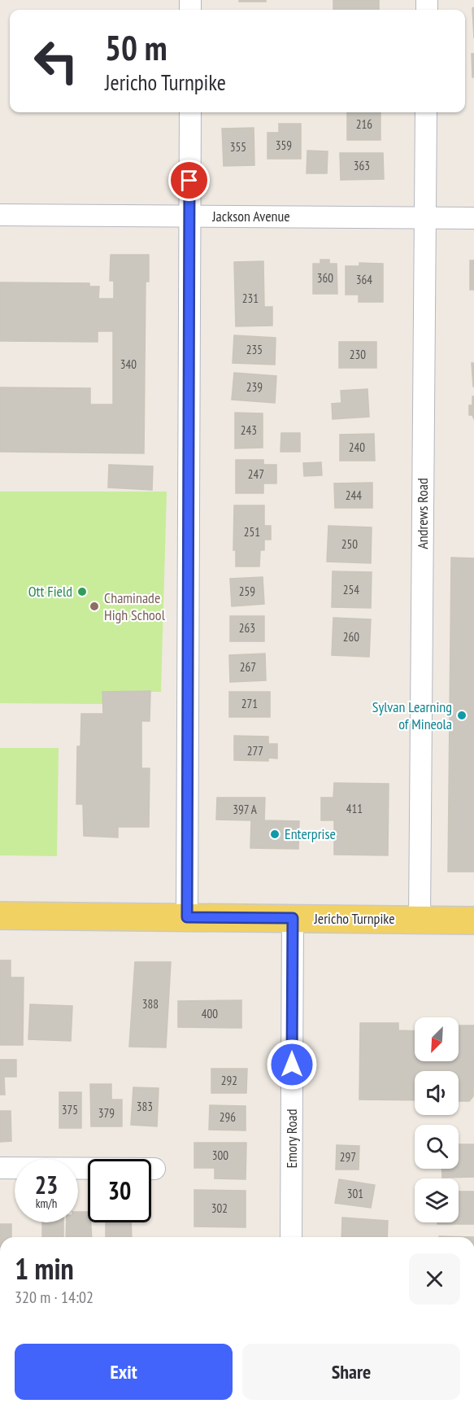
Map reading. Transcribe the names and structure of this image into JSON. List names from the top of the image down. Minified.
{"streets":{"main road":["Jericho Turnpike"],"street":["Jackson Avenue","Andrews Road","Emory Road"]},"crossings":[["Jackson Avenue","Andrews Road"],["Andrews Road","Jericho Turnpike"],["Jericho Turnpike","Emory Road"]],"places":["Ott Field","Chaminade High School","Sylvan Learning of Mineola","Enterprise"],"house_numbers":["216","359","355","363","360","364","231","235","230","340","239","243","240","247","244","251","250","254","259","263","260","267","271","277","411","397 A","388","400","292","383","375","379","296","300","297","301","302"],"north":"bottom left","page":{"turn":["50 m","Jericho Turnpike"],"speed":"23 km/h","limit":"30","heading":["1 min","320 m · 14:02"],"buttons":["Exit","Share"]}}
